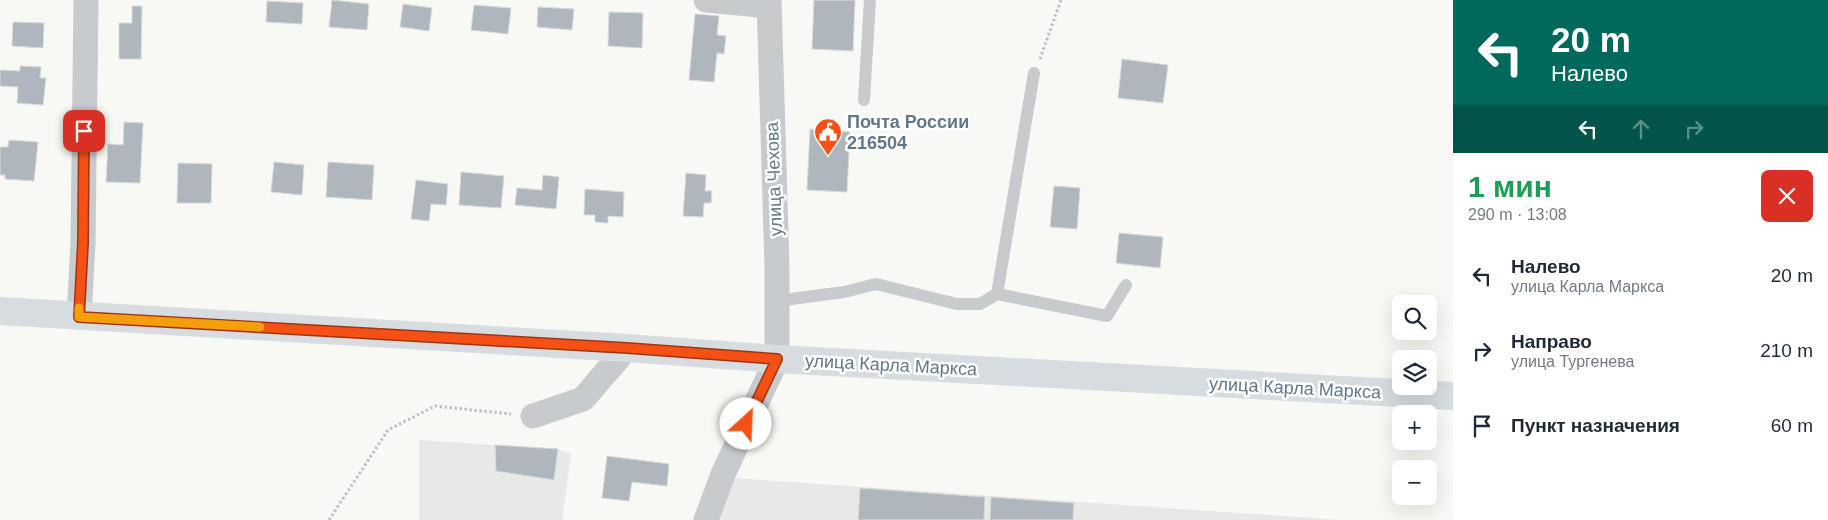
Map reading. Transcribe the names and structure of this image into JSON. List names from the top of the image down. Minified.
{"streets":{"main road":["улица Карла Маркса"],"street":["улица Чехова"]},"crossings":[["улица Чехова","улица Карла Маркса"]],"places":{"public building":["Почта России 216504"]},"page":{"turn":["20 m","Налево"],"heading":["1 мин","290 m · 13:08"],"list":[{"name":"Налево","note":"улица Карла Маркса","value":"20 m"},{"name":"Направо","note":"улица Тургенева","value":"210 m"},{"name":"Пункт назначения","value":"60 m"}],"map_buttons":["+","−"]}}
